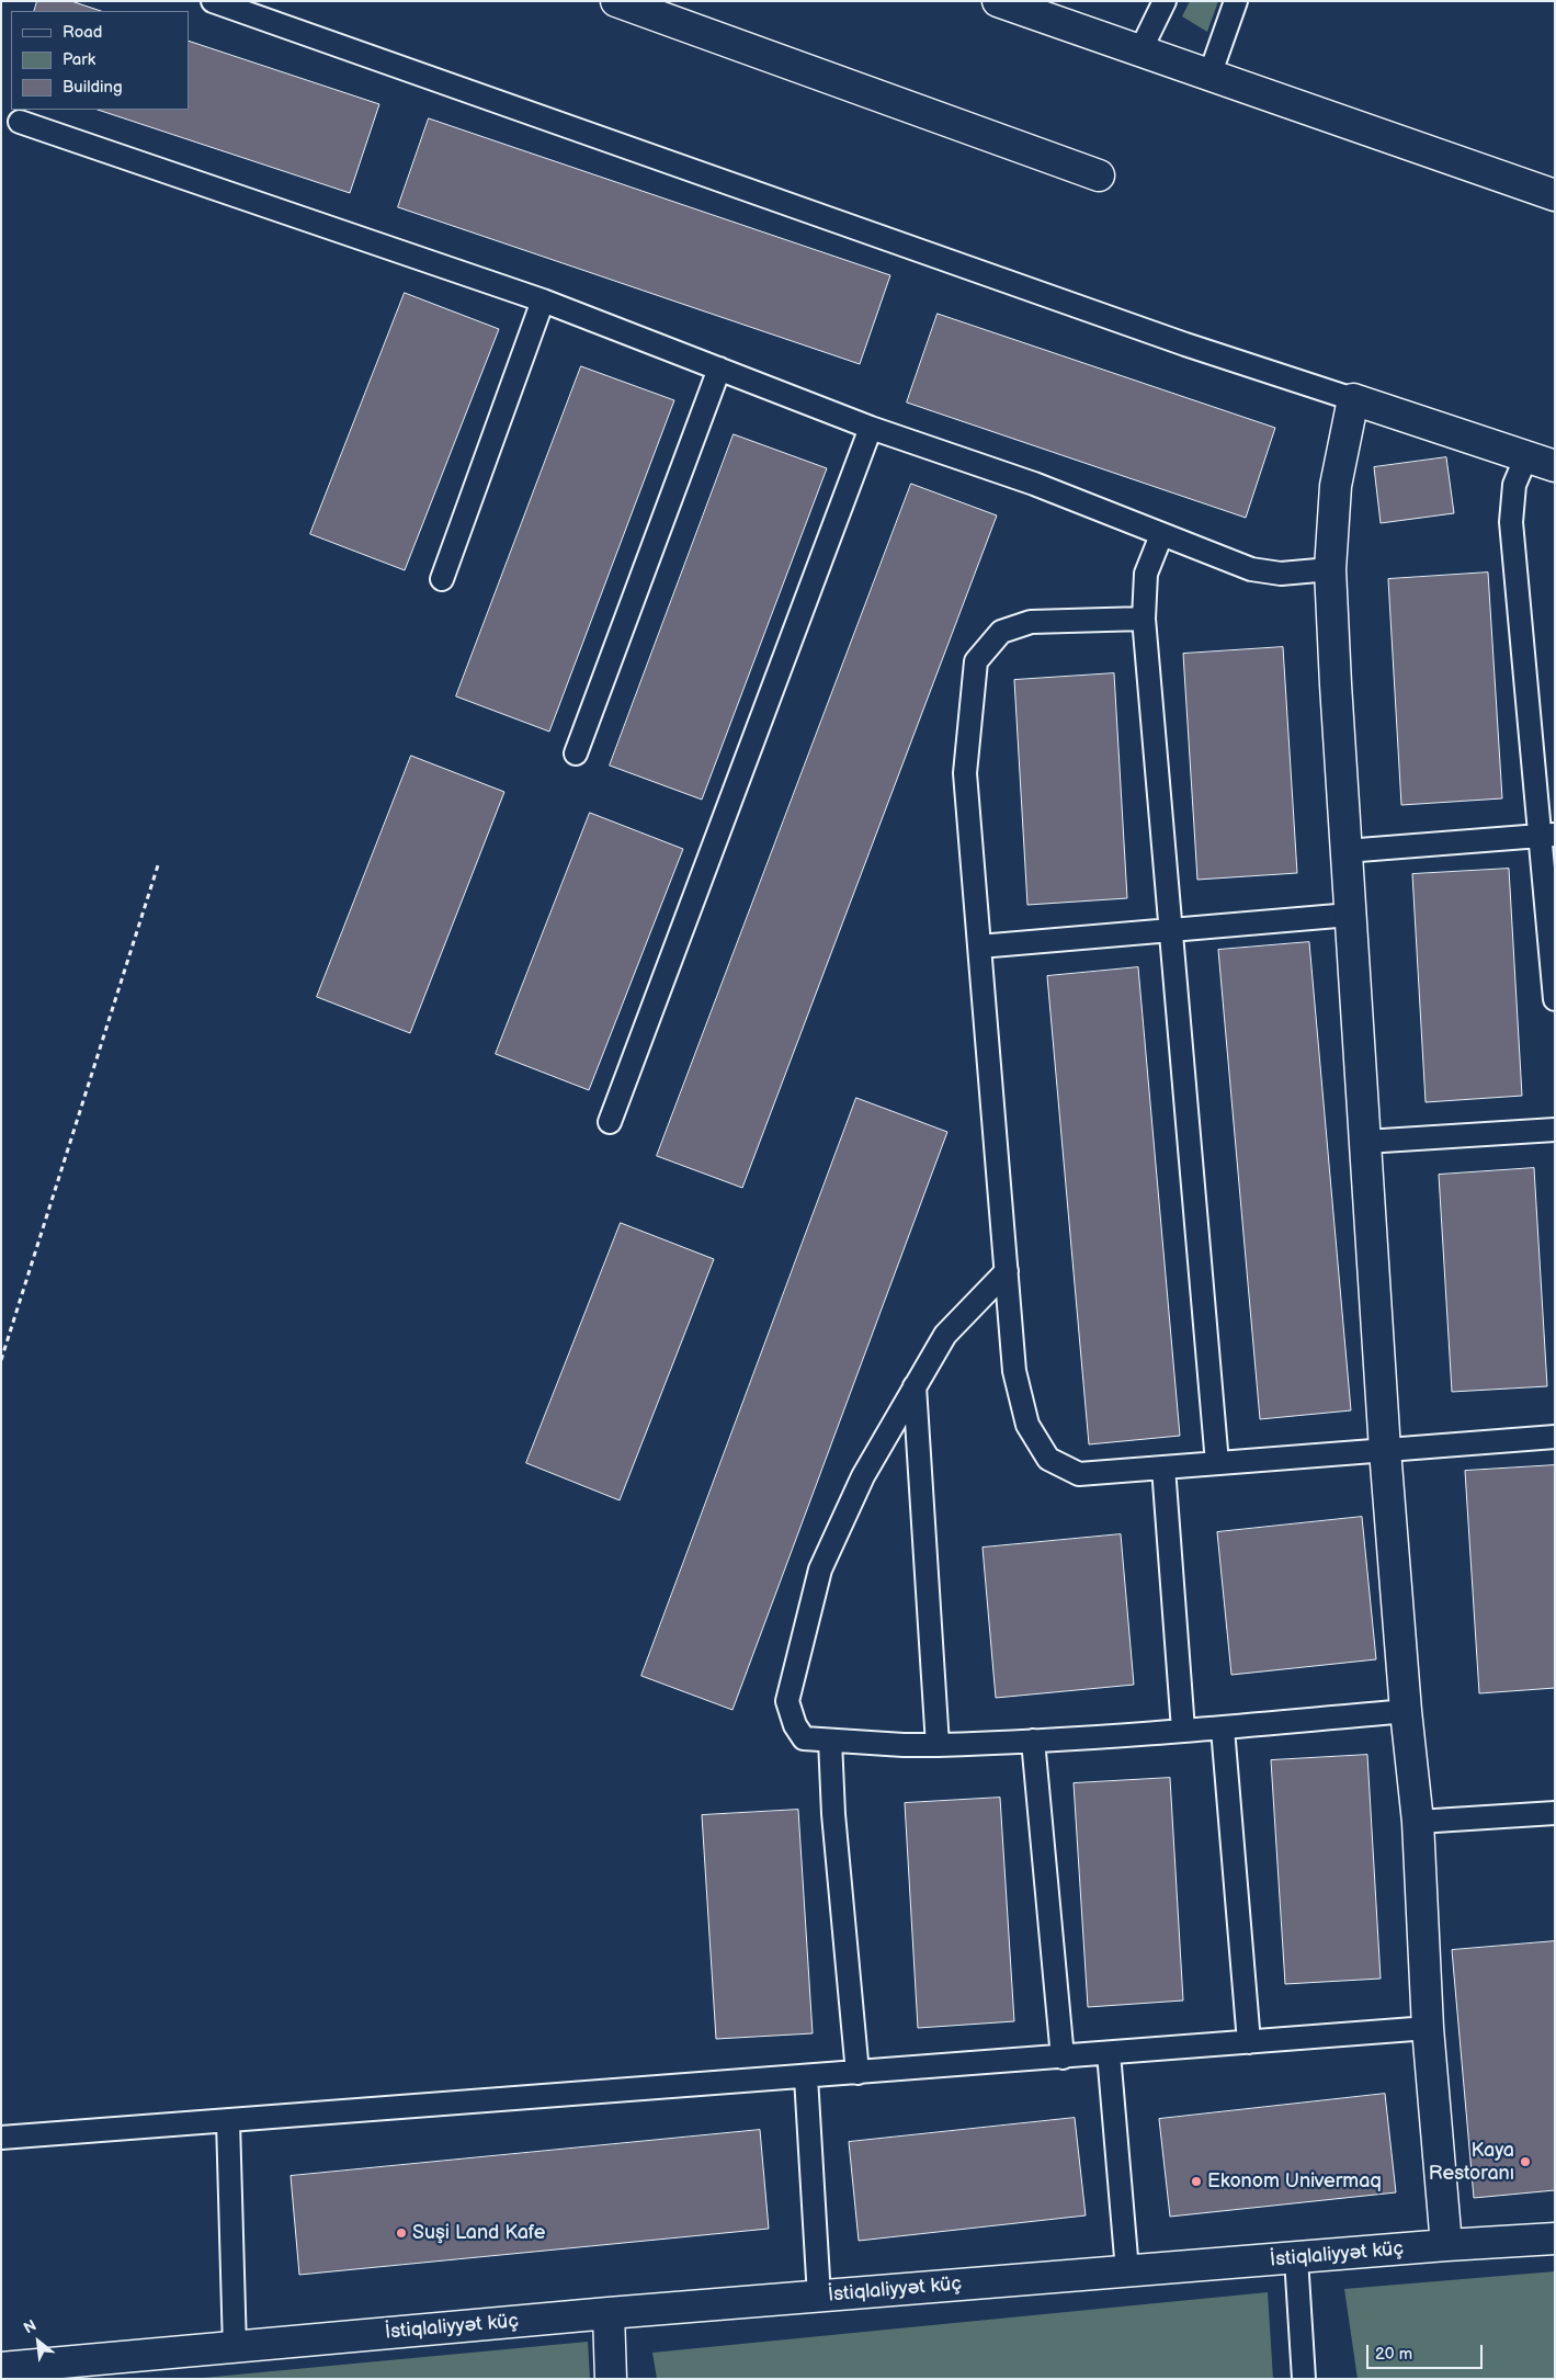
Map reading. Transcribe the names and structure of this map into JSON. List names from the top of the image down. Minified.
{"streets":{"street":["İstiqlaliyyət küç"]},"places":["Kaya Restoranı","Ekonom Univermaq","Suşi Land Kafe"],"legend":["Road","Park","Building"],"scale_bar":"20 m","north":"top left"}
